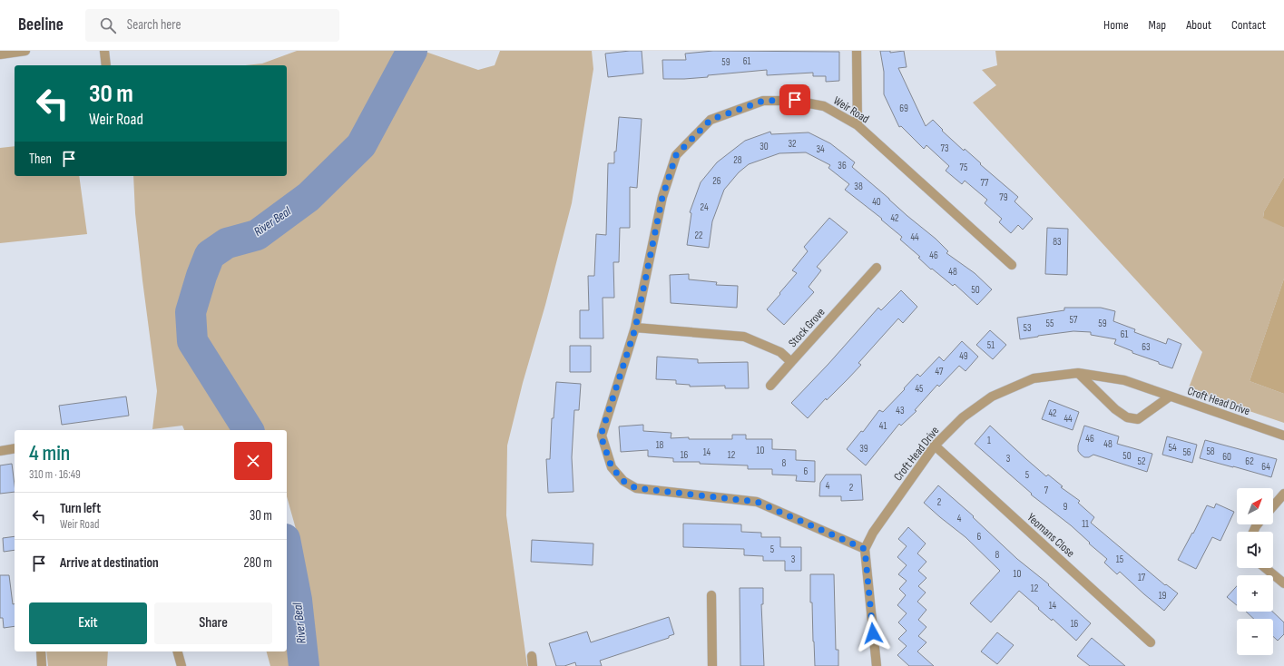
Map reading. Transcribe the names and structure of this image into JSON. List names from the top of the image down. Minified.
{"streets":{"street":["Weir Road","Stock Grove","Croft Head Drive","Yeomans Close"]},"crossings":[["Weir Road","Stock Grove"],["Weir Road","Croft Head Drive"],["Croft Head Drive","Yeomans Close"]],"water":["River Beal"],"house_numbers":["61","59","69","32","30","73","34","28","36","75","26","77","38","79","40","24","42","22","44","83","46","48","50","57","55","59","53","61","51","63","49","47","45","43","42","44","41","46","1","48","18","54","39","10","58","14","56","16","12","50","60","3","52","62","8","64","6","5","4","2","7","2","9","4","11","6","5","8","3","15","10","17","12","19","14","16"],"north":"top right","page":{"header":"Beeline","search":"Search here","nav":["Home","Map","About","Contact"],"turn":["30 m","Weir Road"],"then":"Then","heading":["4 min","310 m · 16:49"],"map_buttons":["+","−"],"list":[{"name":"Turn left","note":"Weir Road","value":"30 m"},{"name":"Arrive at destination","value":"280 m"}],"buttons":["Exit","Share"]}}
